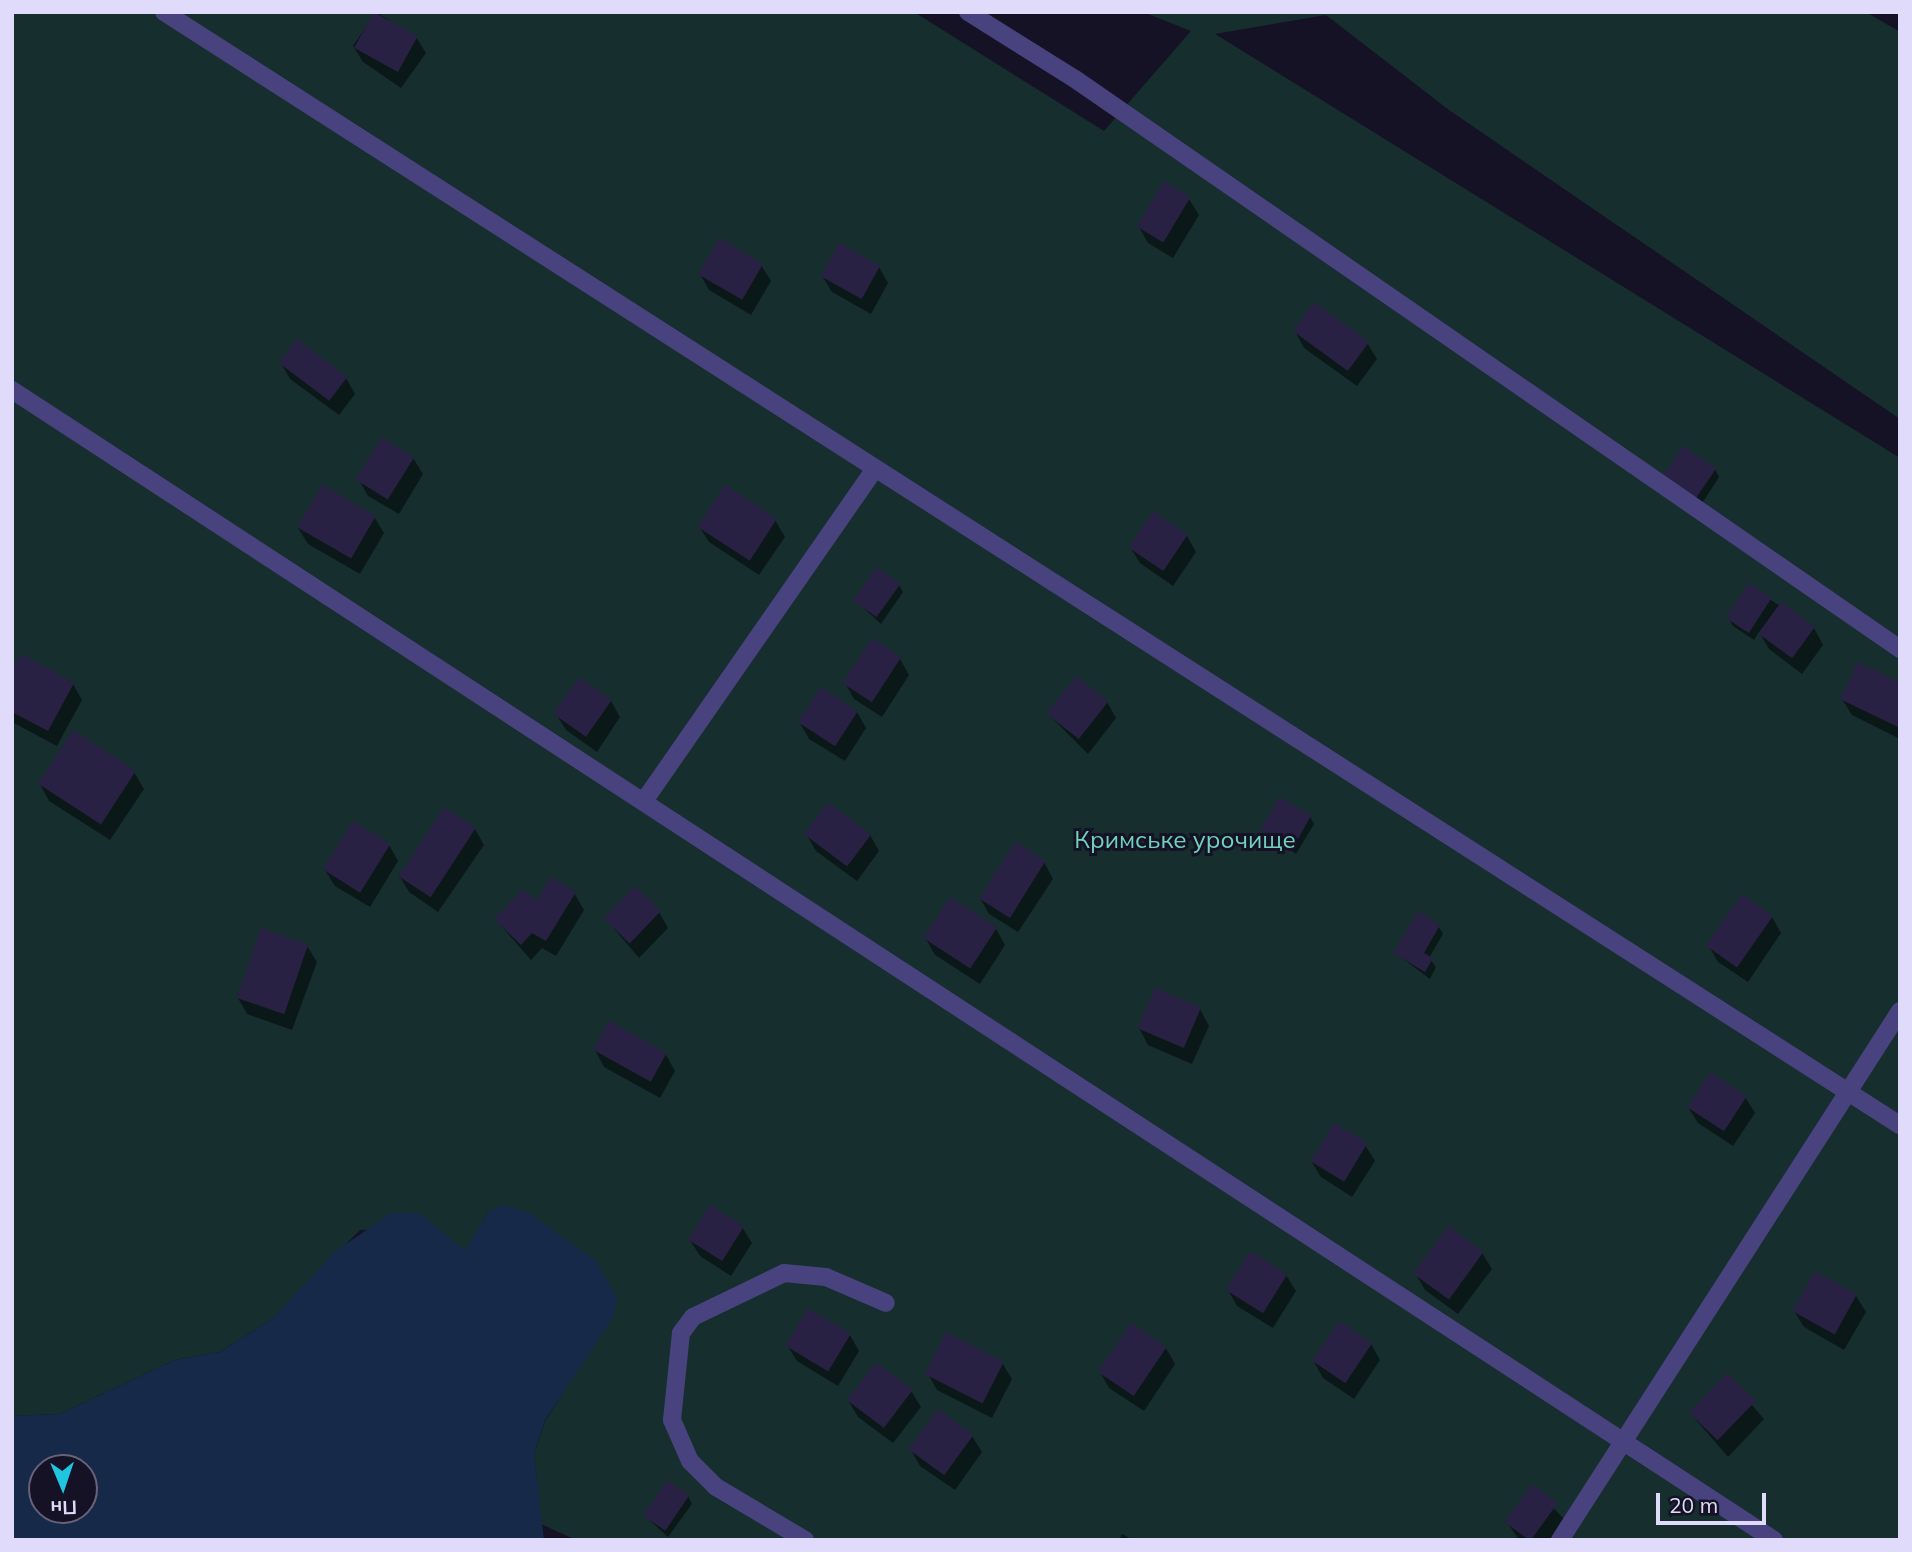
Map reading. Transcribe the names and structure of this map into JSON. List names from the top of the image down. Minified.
{"parks":["Кримське урочище"],"scale_bar":"20 m","north":"bottom"}
